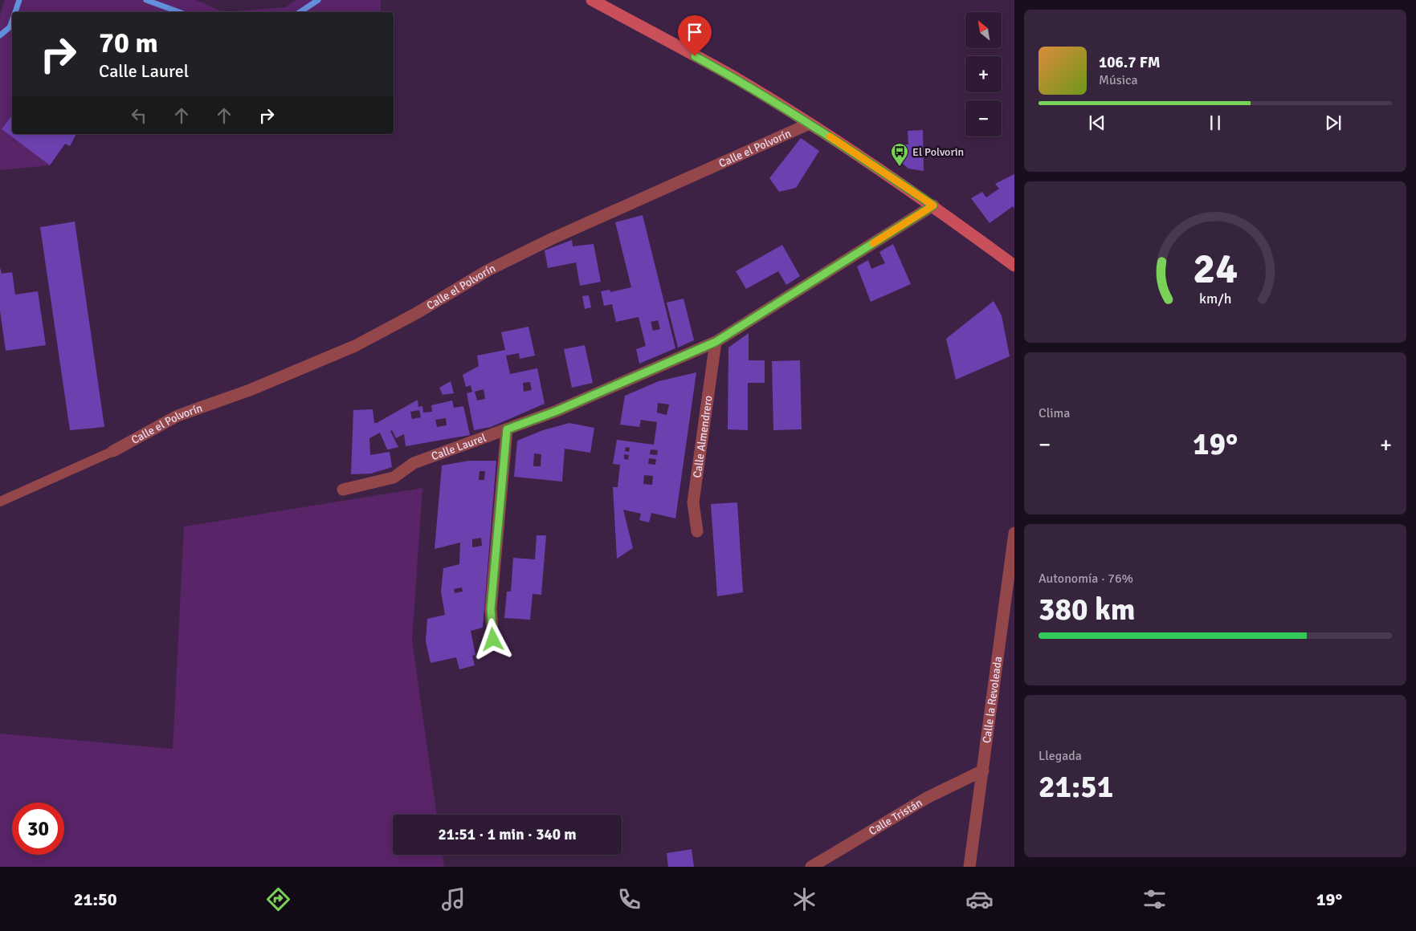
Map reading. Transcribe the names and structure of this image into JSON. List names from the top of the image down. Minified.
{"streets":{"street":["Calle el Polvorín","Calle Almendrero","Calle Laurel","Calle la Revoleada","Calle Tristán"]},"crossings":[["Calle Almendrero","Calle Laurel"],["Calle la Revoleada","Calle Tristán"]],"places":{"bus stop":["El Polvorin"]},"north":"top left","page":{"map_buttons":["+","−"],"turn":["70 m","Calle Laurel"],"song":["106.7 FM","Música"],"tile":["Clima",["Autonomía · 76%","380 km"],["Llegada","21:51"]],"heat":["−","19°","+"],"limit":"30","trip":"21:51 · 1 min · 340 m","tabs":["21:50","19°"],"gauge":["24","km/h"]}}
